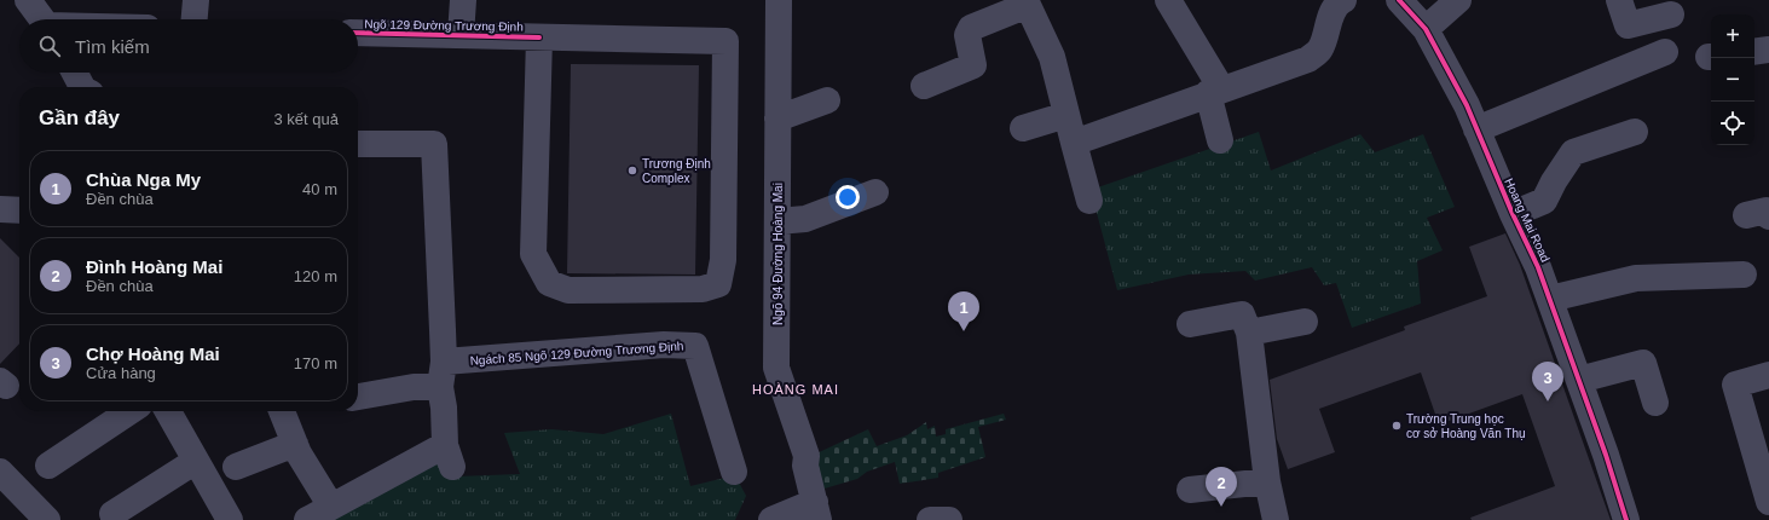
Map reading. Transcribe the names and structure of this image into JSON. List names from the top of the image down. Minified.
{"streets":{"street":["Ngõ 129 Đường Trương Định","Hoang Mai Road","Ngõ 94 Đường Hoàng Mai","Ngách 85 Ngõ 129 Đường Trương Định"]},"districts":["HOÀNG MAI"],"places":["Trương Định Complex","Trường Trung học cơ sở Hoàng Văn Thụ"],"page":{"map_buttons":["+","−"],"search":"Tìm kiếm","heading":["Gần đây","3 kết quả"],"list":[{"mark":"1","name":"Chùa Nga My","note":"Đền chùa","value":"40 m"},{"mark":"2","name":"Đình Hoàng Mai","note":"Đền chùa","value":"120 m"},{"mark":"3","name":"Chợ Hoàng Mai","note":"Cửa hàng","value":"170 m"}],"pins":["1","3","2"]}}
